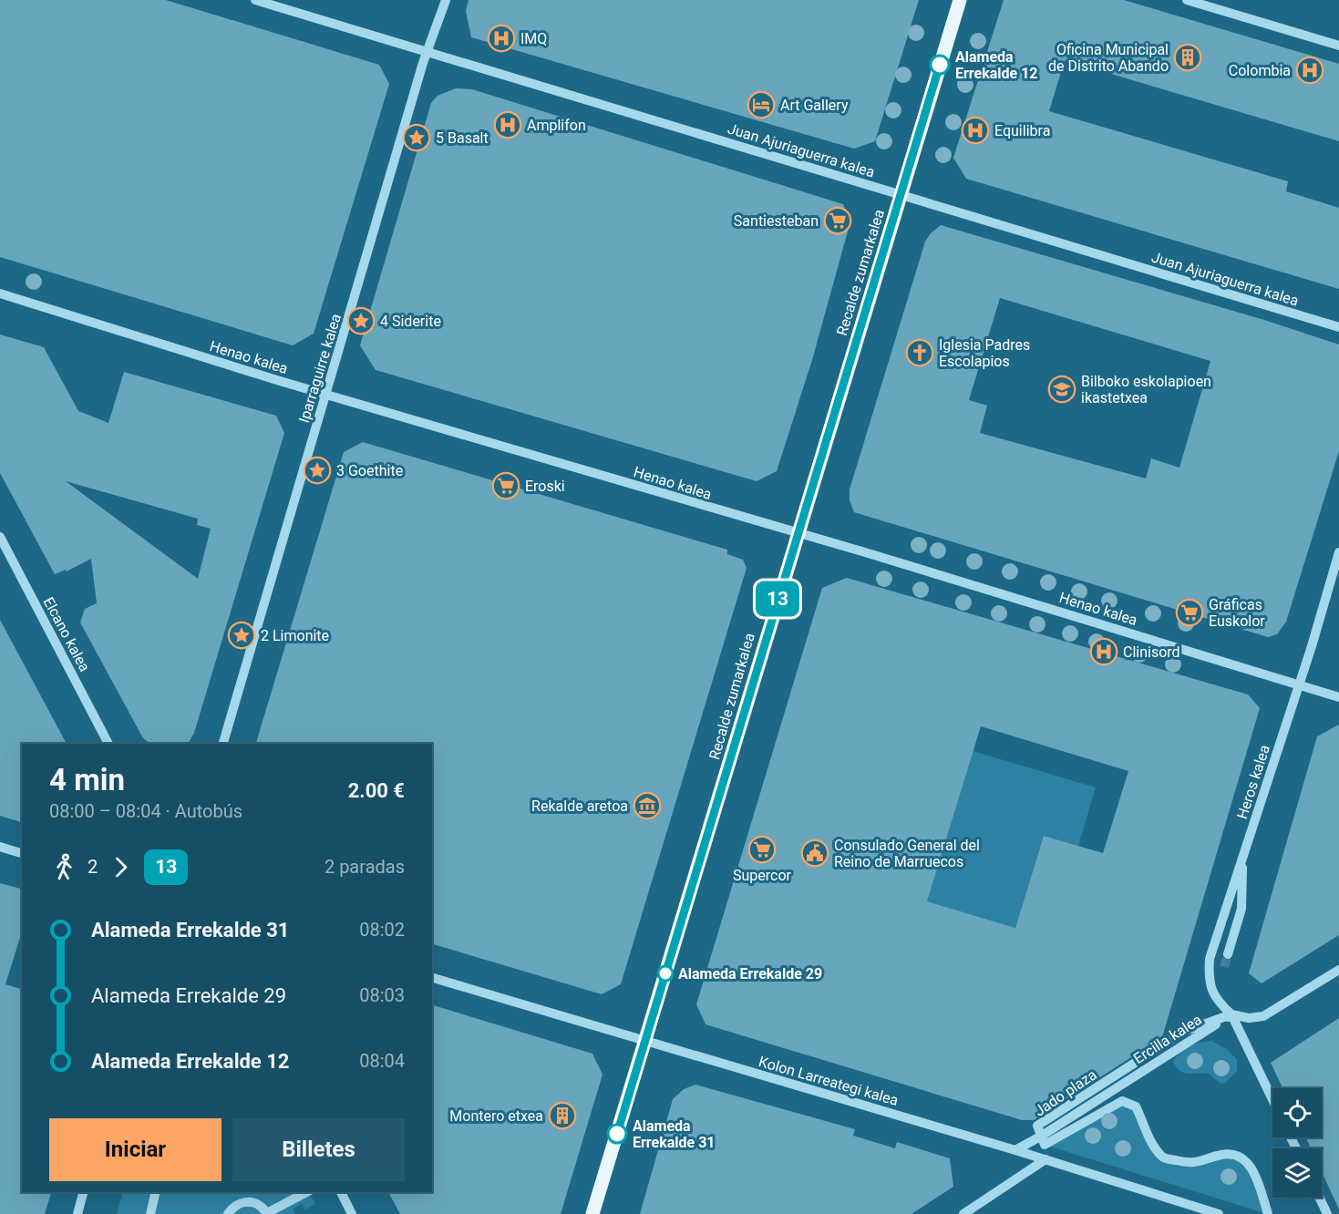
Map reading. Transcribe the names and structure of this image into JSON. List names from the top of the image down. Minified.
{"streets":{"main road":["Recalde zumarkalea"],"street":["Juan Ajuriaguerra kalea","Henao kalea","Iparraguirre kalea","Elcano kalea","Heros kalea","Ercilla kalea","Kolon Larreategi kalea","Jado plaza"]},"crossings":[["Juan Ajuriaguerra kalea","Recalde zumarkalea"],["Juan Ajuriaguerra kalea","Iparraguirre kalea"],["Recalde zumarkalea","Henao kalea"],["Recalde zumarkalea","Kolon Larreategi kalea"],["Henao kalea","Iparraguirre kalea"],["Henao kalea","Heros kalea"],["Heros kalea","Ercilla kalea"],["Ercilla kalea","Kolon Larreategi kalea"],["Ercilla kalea","Jado plaza"]],"places":{"hospital":["IMQ","Colombia","Amplifon","Equilibra","Clinisord"],"building":["Oficina Municipal de Distrito Abando","Montero etxea"],"other":["Alameda Errekalde 12","Alameda Errekalde 29","Alameda Errekalde 31"],"hotel":["Art Gallery"],"place":["5 Basalt","4 Siderite","3 Goethite","2 Limonite"],"supermarket":["Santiesteban","Eroski","Gráficas Euskolor","Supercor"],"church":["Iglesia Padres Escolapios"],"school or university":["Bilboko eskolapioen ikastetxea"],"museum":["Rekalde aretoa"],"public building":["Consulado General del Reino de Marruecos"]},"lines":["bus line 13"],"page":{"on_map":"13","heading":["4 min","08:00 – 08:04 · Autobús","2.00 €"],"legs":["2","13","2 paradas"],"list":[{"name":"Alameda Errekalde 31","value":"08:02"},{"name":"Alameda Errekalde 29","value":"08:03"},{"name":"Alameda Errekalde 12","value":"08:04"}],"buttons":["Iniciar","Billetes"]}}
